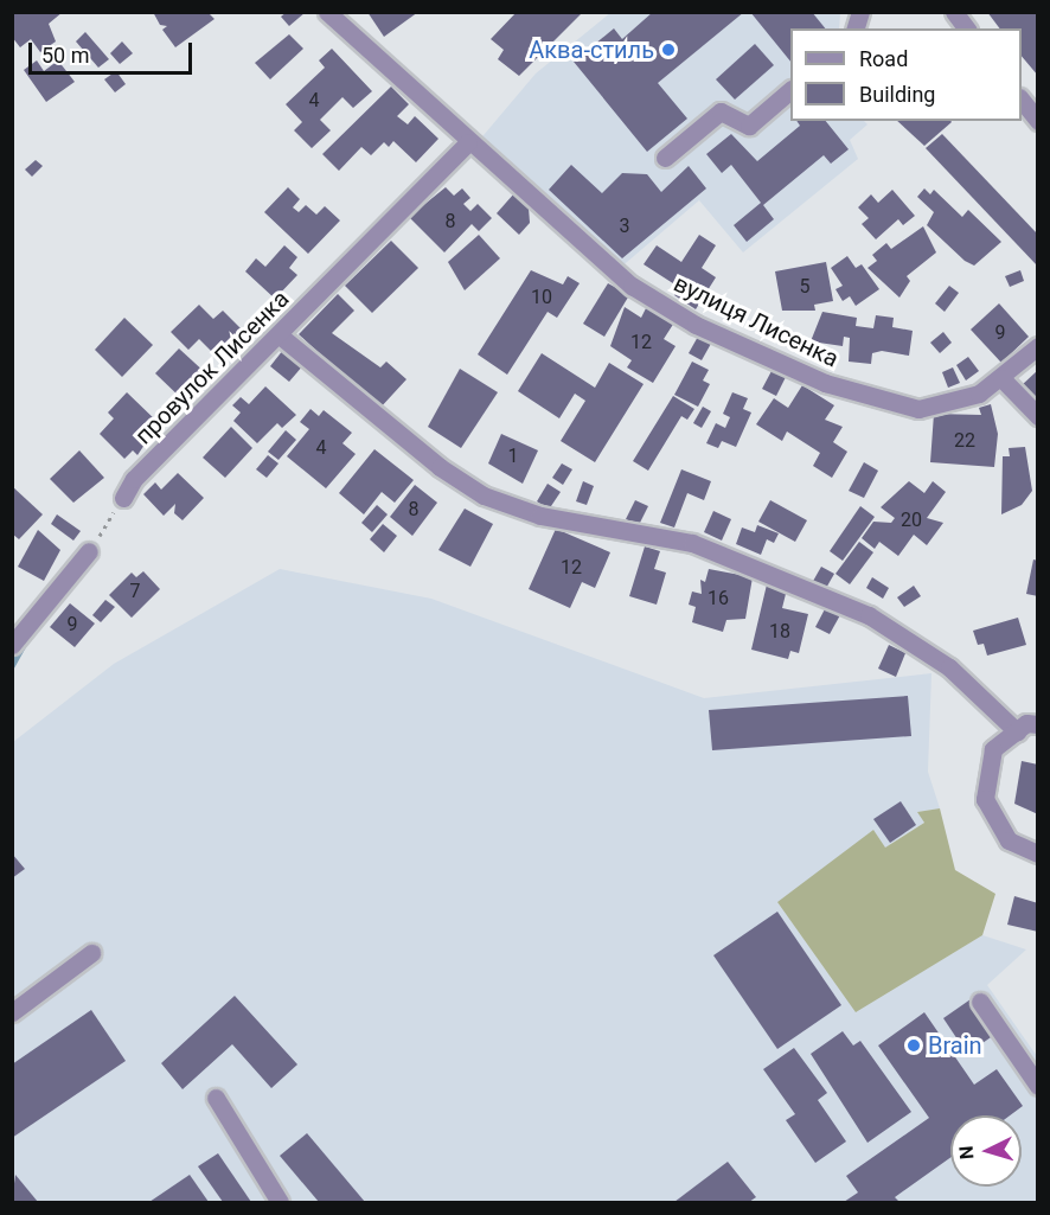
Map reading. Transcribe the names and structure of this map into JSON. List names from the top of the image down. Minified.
{"streets":{"street":["вулиця Лисенка","провулок Лисенка"]},"crossings":[["вулиця Лисенка","провулок Лисенка"]],"places":["Аква-стиль","Brain"],"house_numbers":["4","8","3","5","10","9","12","22","4","1","8","20","12","7","16","9","18"],"legend":["Road","Building"],"scale_bar":"50 m","north":"left"}
